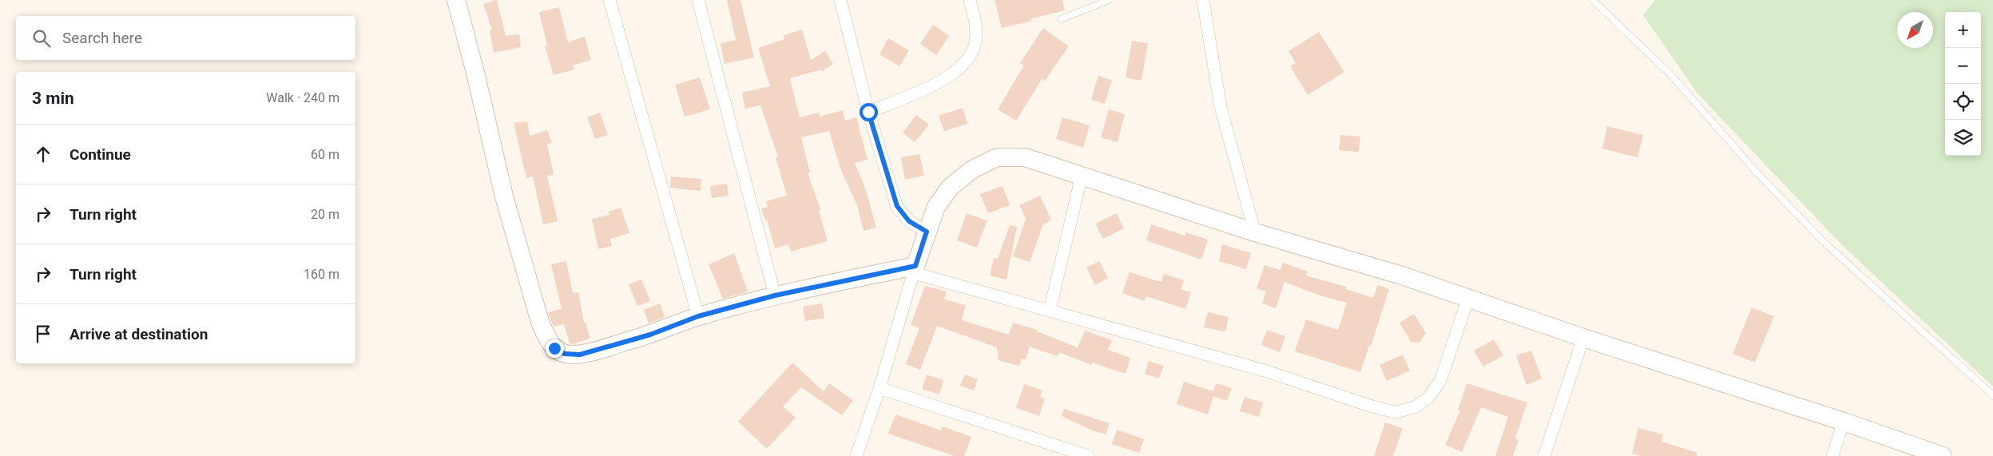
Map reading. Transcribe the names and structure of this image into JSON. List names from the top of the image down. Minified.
{"north":"bottom left","page":{"map_buttons":["+","−"],"search":"Search here","heading":["3 min","Walk · 240 m"],"list":[["Continue","60 m"],["Turn right","20 m"],["Turn right","160 m"],"Arrive at destination"]}}
